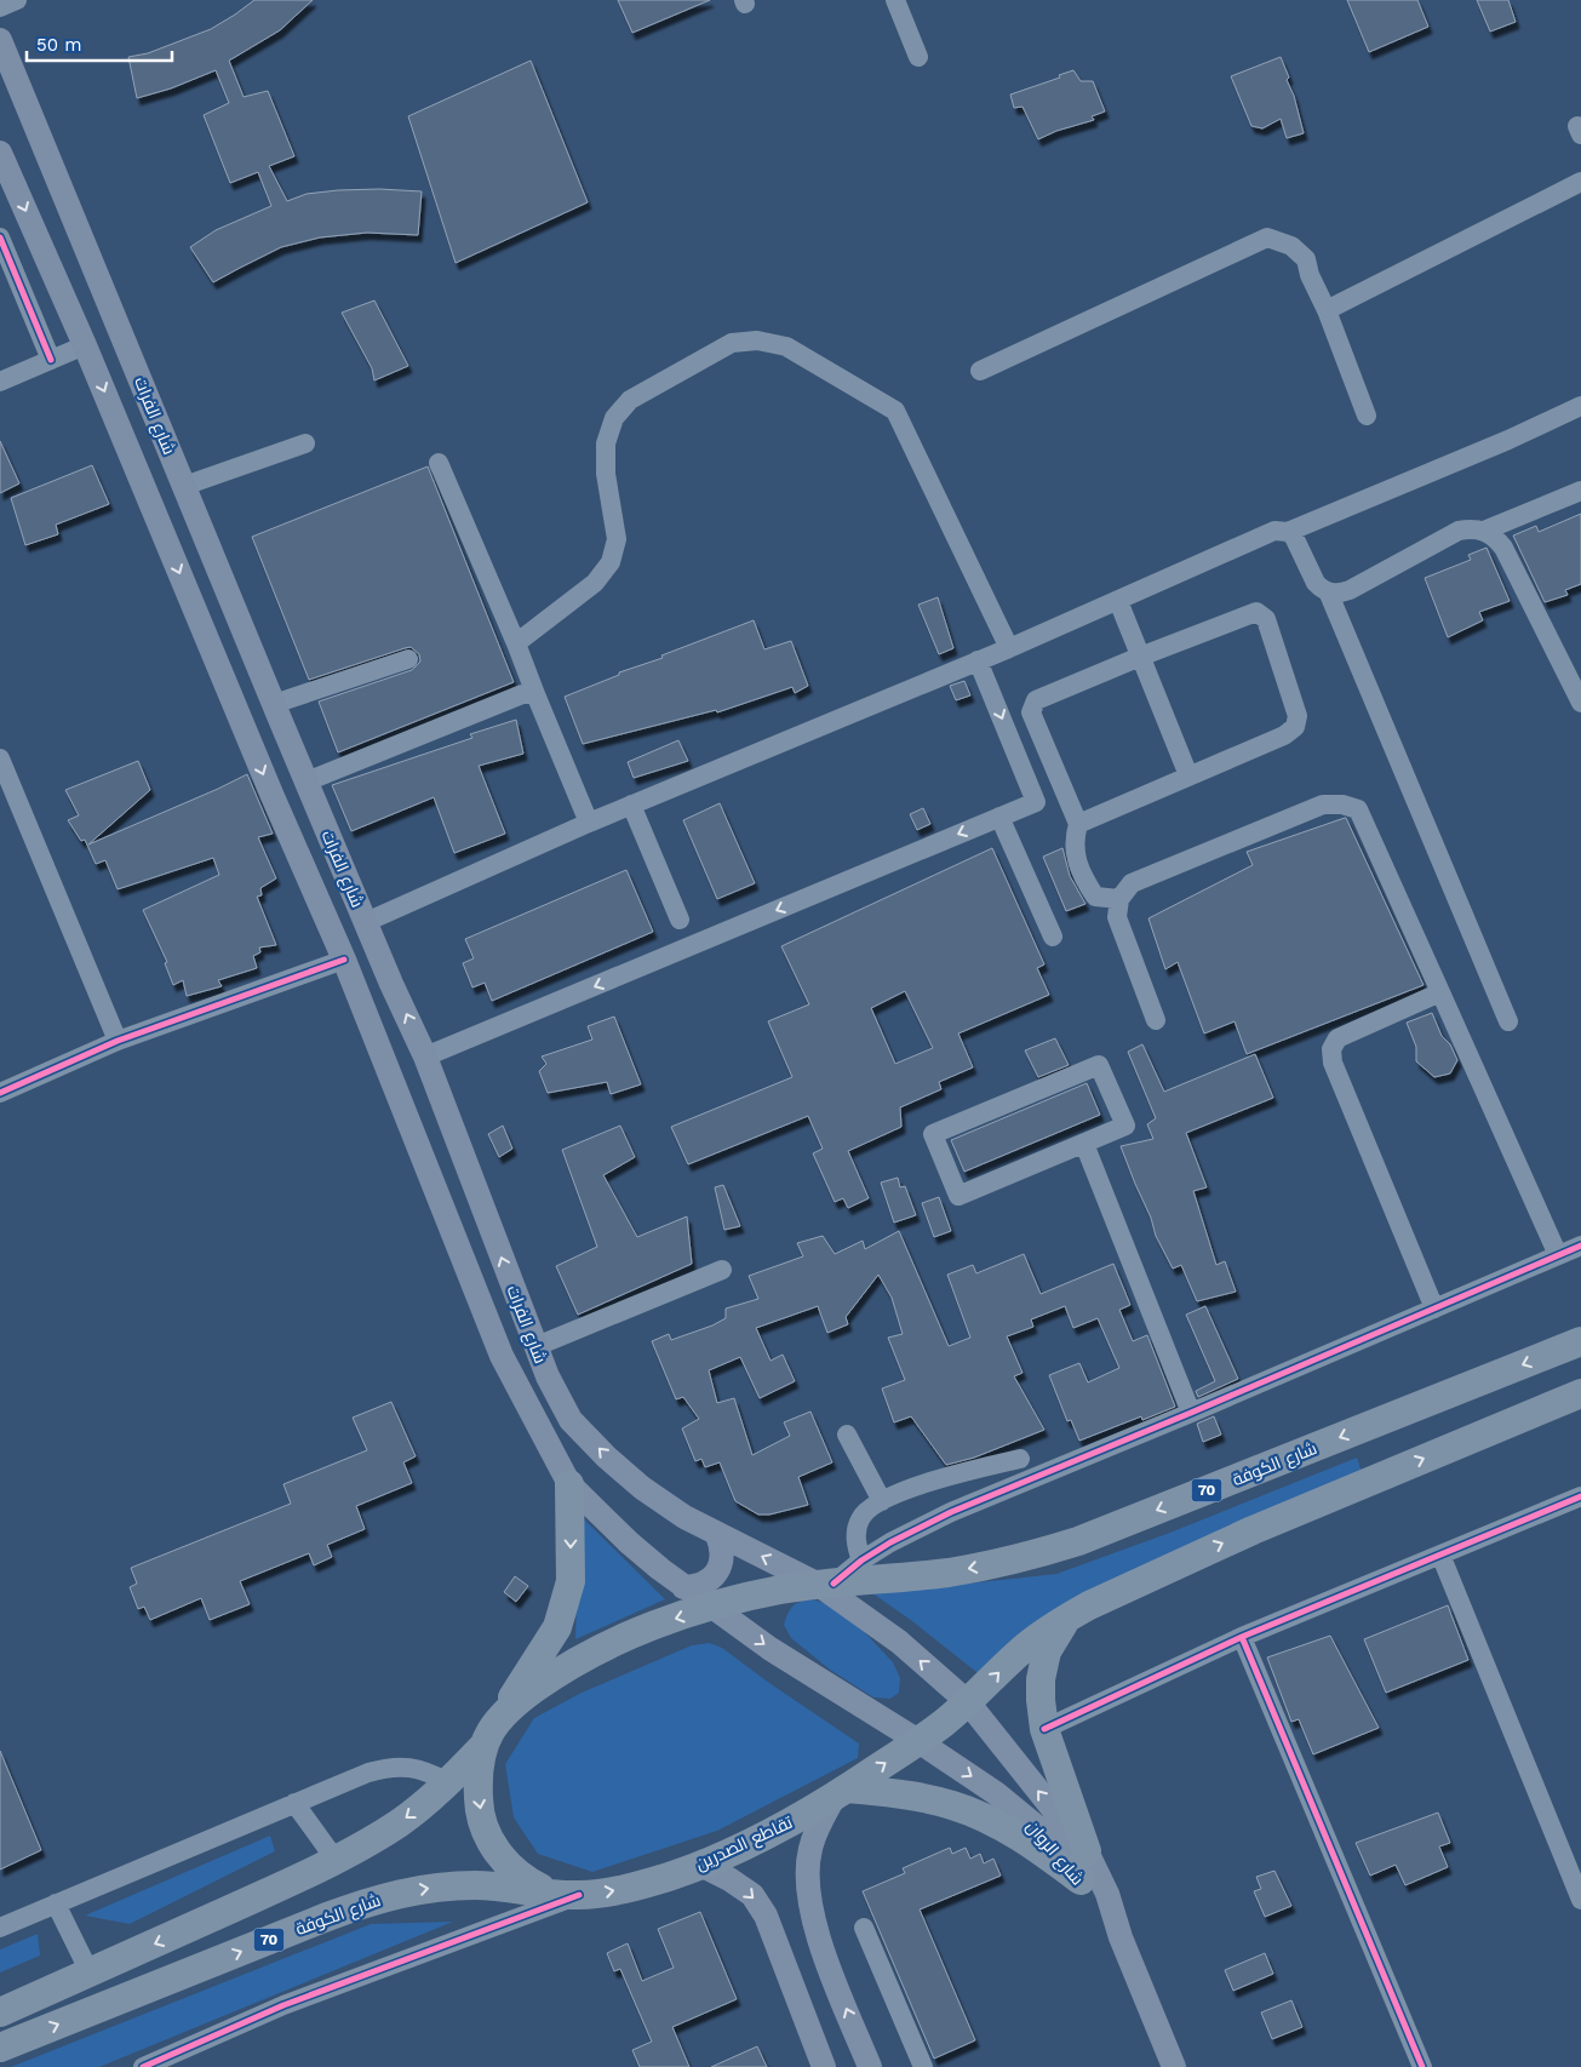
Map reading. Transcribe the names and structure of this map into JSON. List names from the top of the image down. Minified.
{"streets":{"highway":["شارع الكوفة","70","تقاطع الصدرين"],"main road":["شارع الفرات","شارع الروان"]},"crossings":[["شارع الفرات","شارع الكوفة"],["شارع الفرات","70"],["شارع الفرات","شارع الروان"],["شارع الكوفة","70"],["شارع الكوفة","تقاطع الصدرين"],["شارع الكوفة","شارع الروان"],["70","تقاطع الصدرين"],["70","شارع الروان"],["تقاطع الصدرين","شارع الروان"]],"scale_bar":"50 m"}
